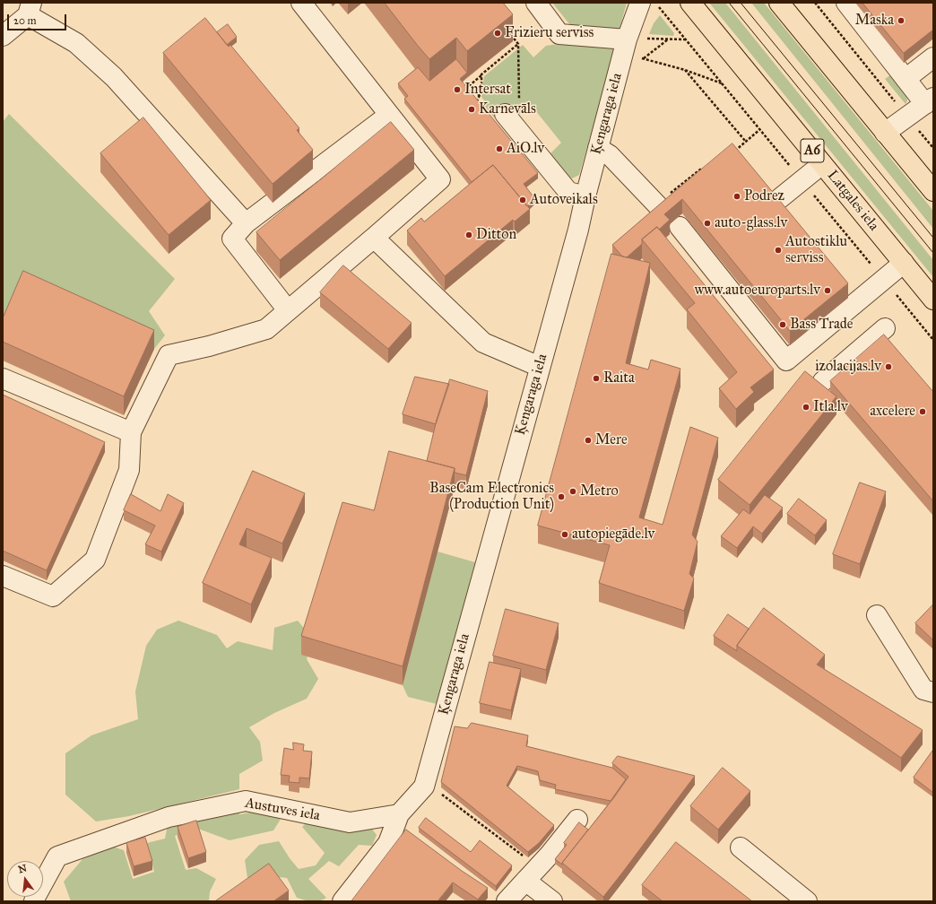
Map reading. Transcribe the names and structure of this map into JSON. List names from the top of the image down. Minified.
{"streets":{"highway":["A6","Latgales iela"],"street":["Ķengaraga iela","Austuves iela"]},"places":["Maska","Frizieru serviss","Intersat","Karnevāls","AiO.lv","Podrez","Autoveikals","auto-glass.lv","Ditton","Autostiklu serviss","www.autoeuroparts.lv","Bass Trade","izolacijas.lv","Raita","Itla.lv","axcelere","Mere","Metro","BaseCam Electronics (Production Unit)","autopiegāde.lv"],"scale_bar":"20 m","north":"top"}
